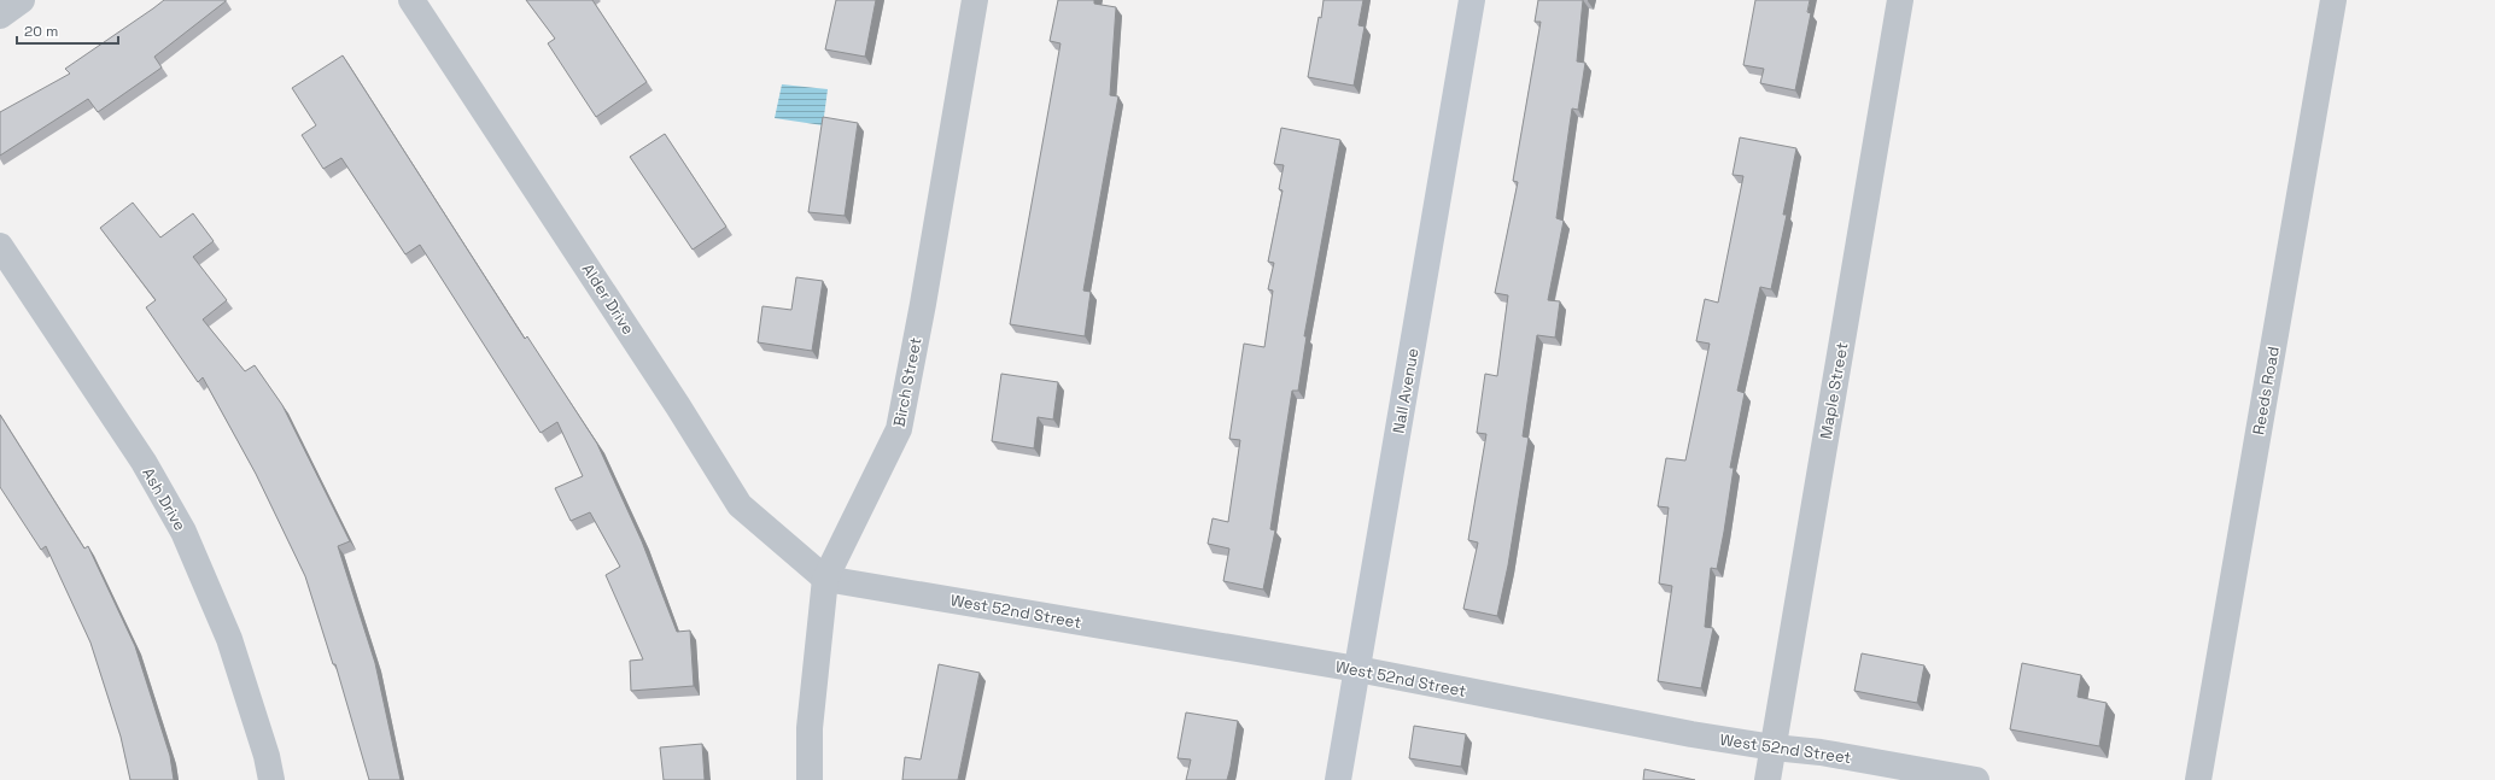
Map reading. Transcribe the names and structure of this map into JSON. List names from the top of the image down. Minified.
{"streets":{"street":["Alder Drive","Birch Street","Nall Avenue","Maple Street","Reeds Road","Ash Drive","West 52nd Street"]},"crossings":[["Alder Drive","Birch Street"],["Alder Drive","West 52nd Street"],["Birch Street","West 52nd Street"],["Nall Avenue","West 52nd Street"],["Maple Street","West 52nd Street"]],"scale_bar":"20 m"}
